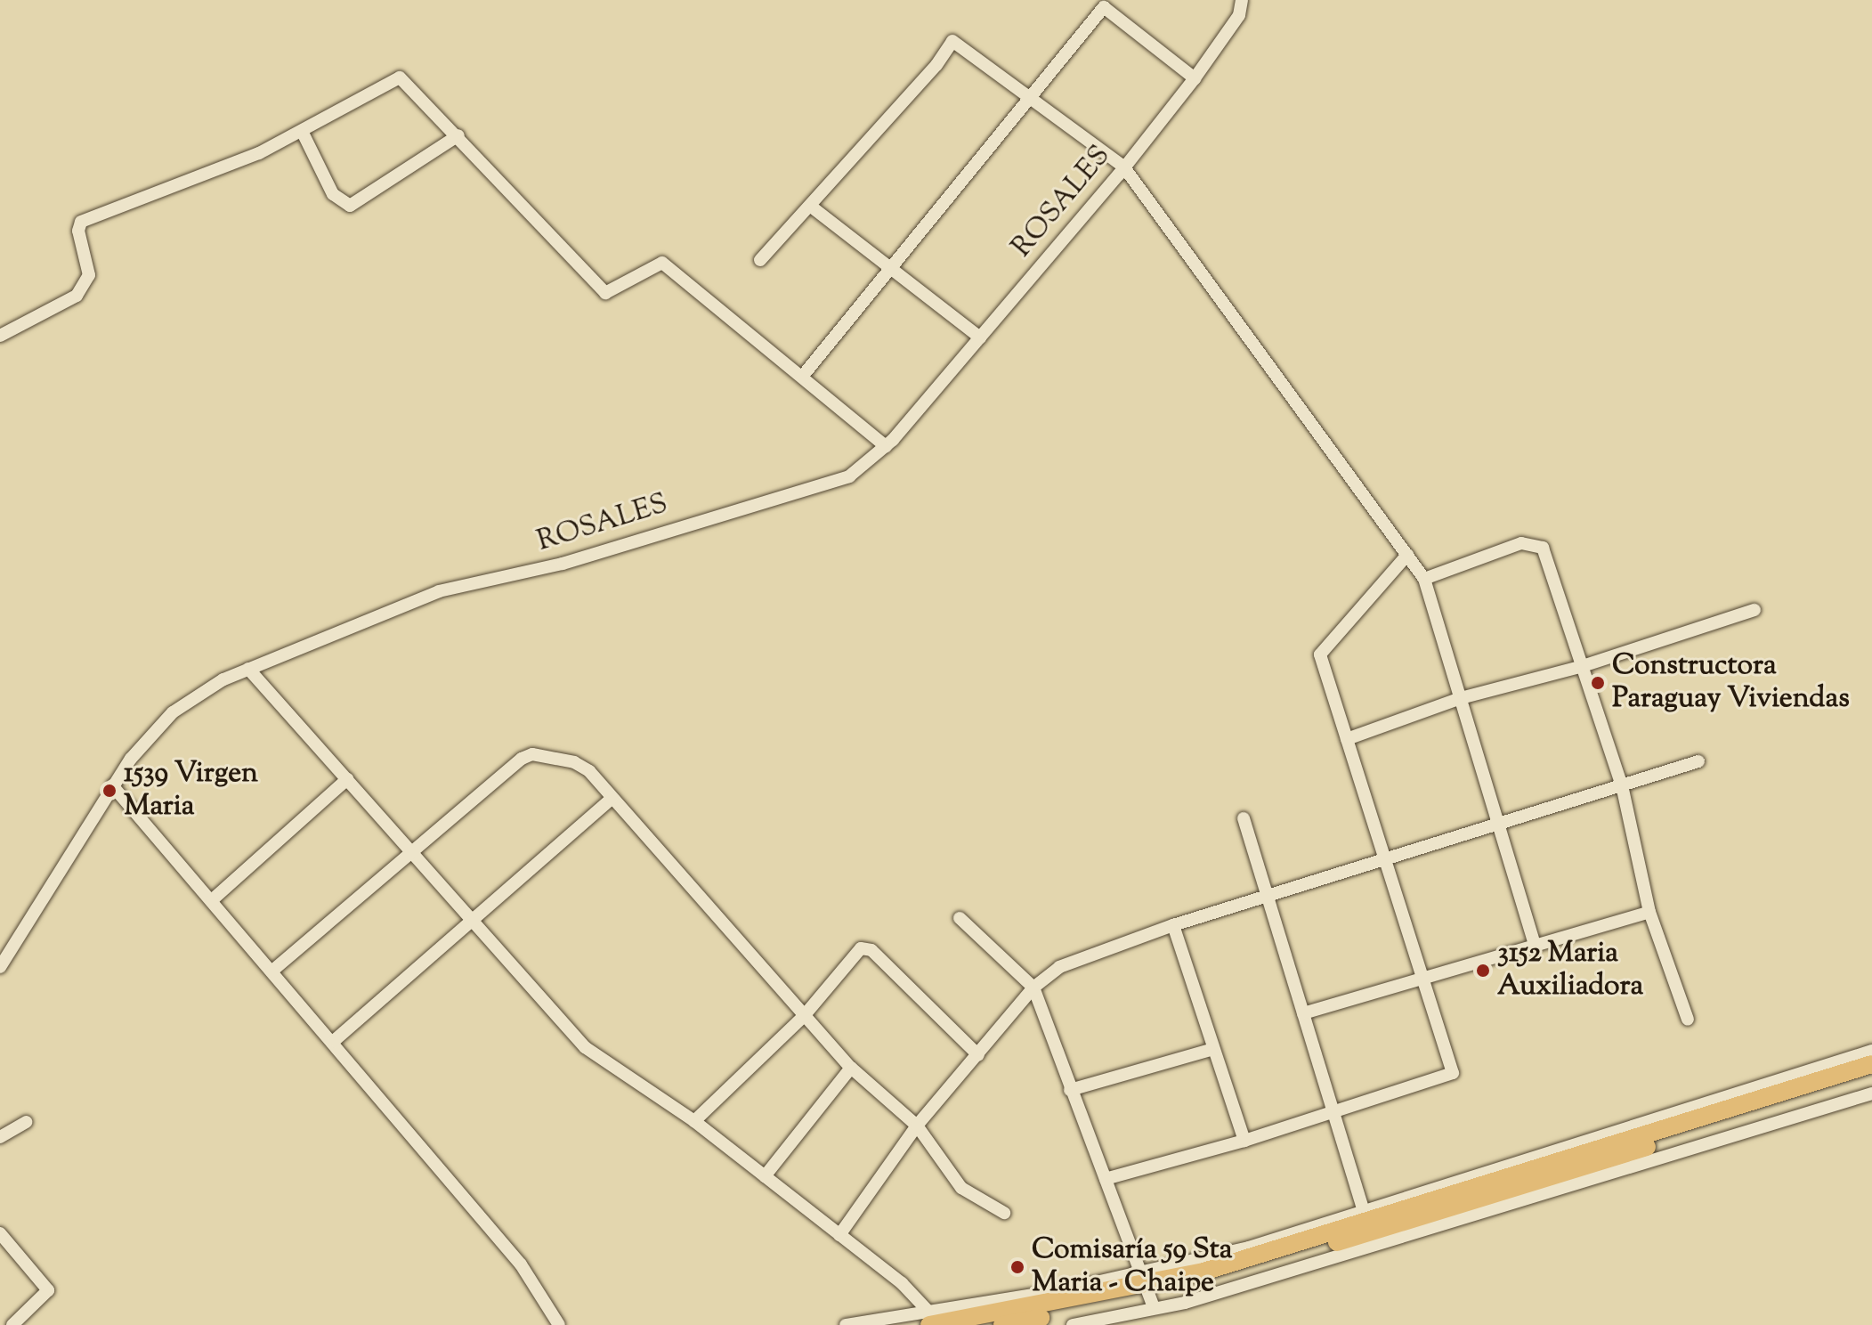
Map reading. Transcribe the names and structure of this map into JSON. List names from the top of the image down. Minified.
{"streets":{"street":["ROSALES"]},"places":["Constructora Paraguay Viviendas","1539 Virgen Maria","3152 Maria Auxiliadora","Comisaría 59 Sta Maria - Chaipe"]}
